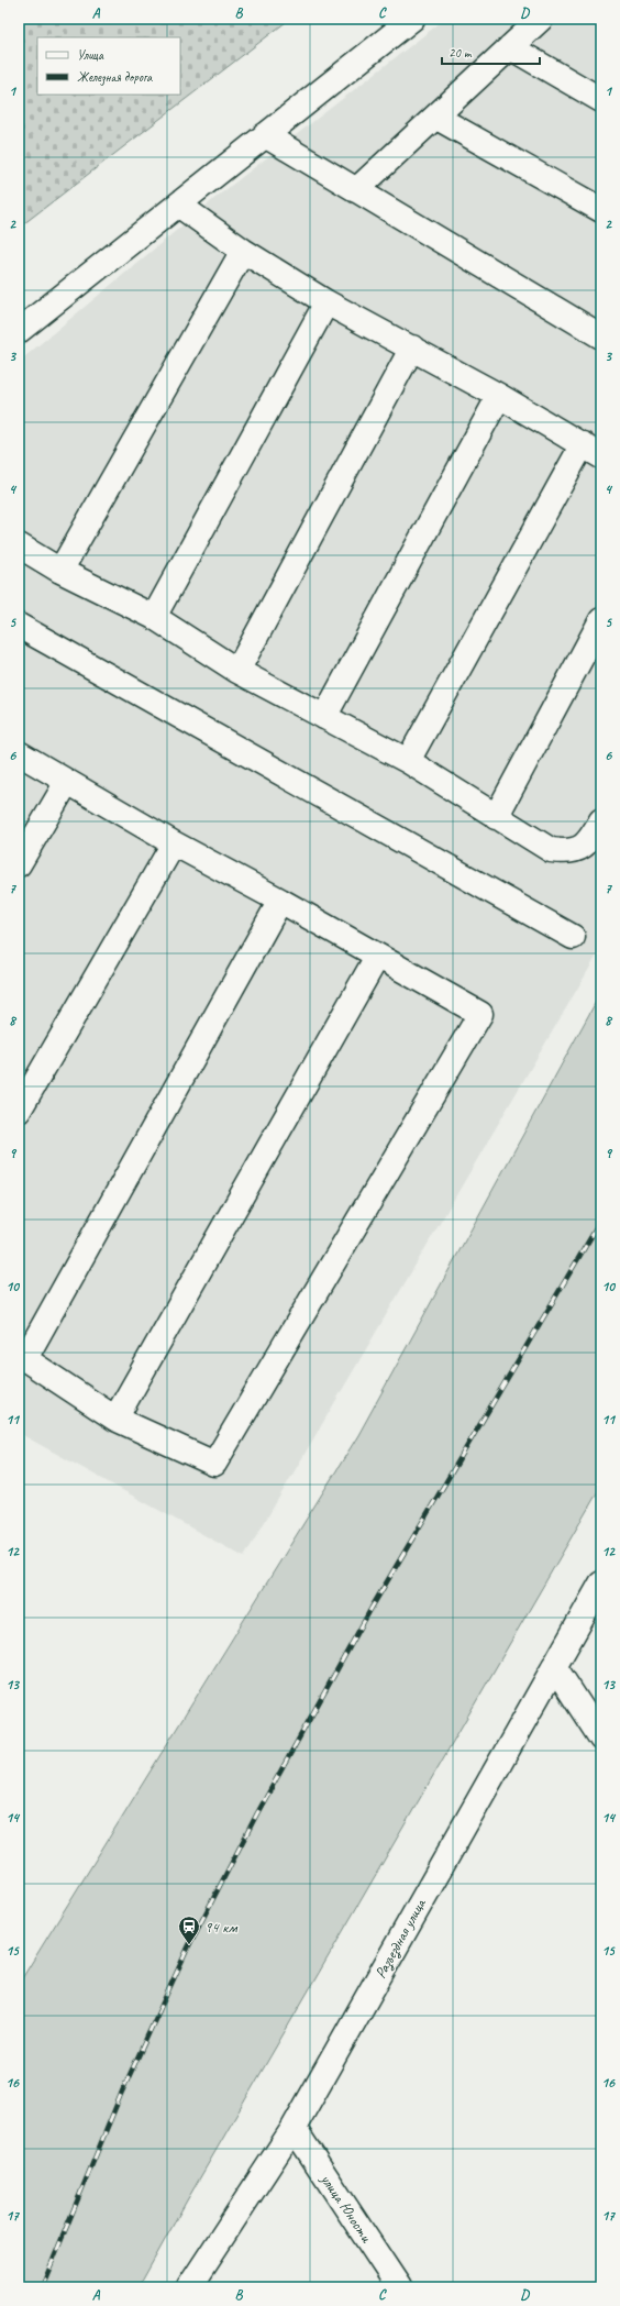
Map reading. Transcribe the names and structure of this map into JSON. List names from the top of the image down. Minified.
{"streets":{"street":["Разъездная улица","улица Юности"]},"crossings":[["Разъездная улица","улица Юности"]],"places":{"station":["94 км"]},"legend":["Улица","Железная дорога"],"scale_bar":"20 m","grid":{"columns":["A","B","C","D"],"rows":["1","2","3","4","5","6","7","8","9","10","11","12","13","14","15","16","17"]}}
